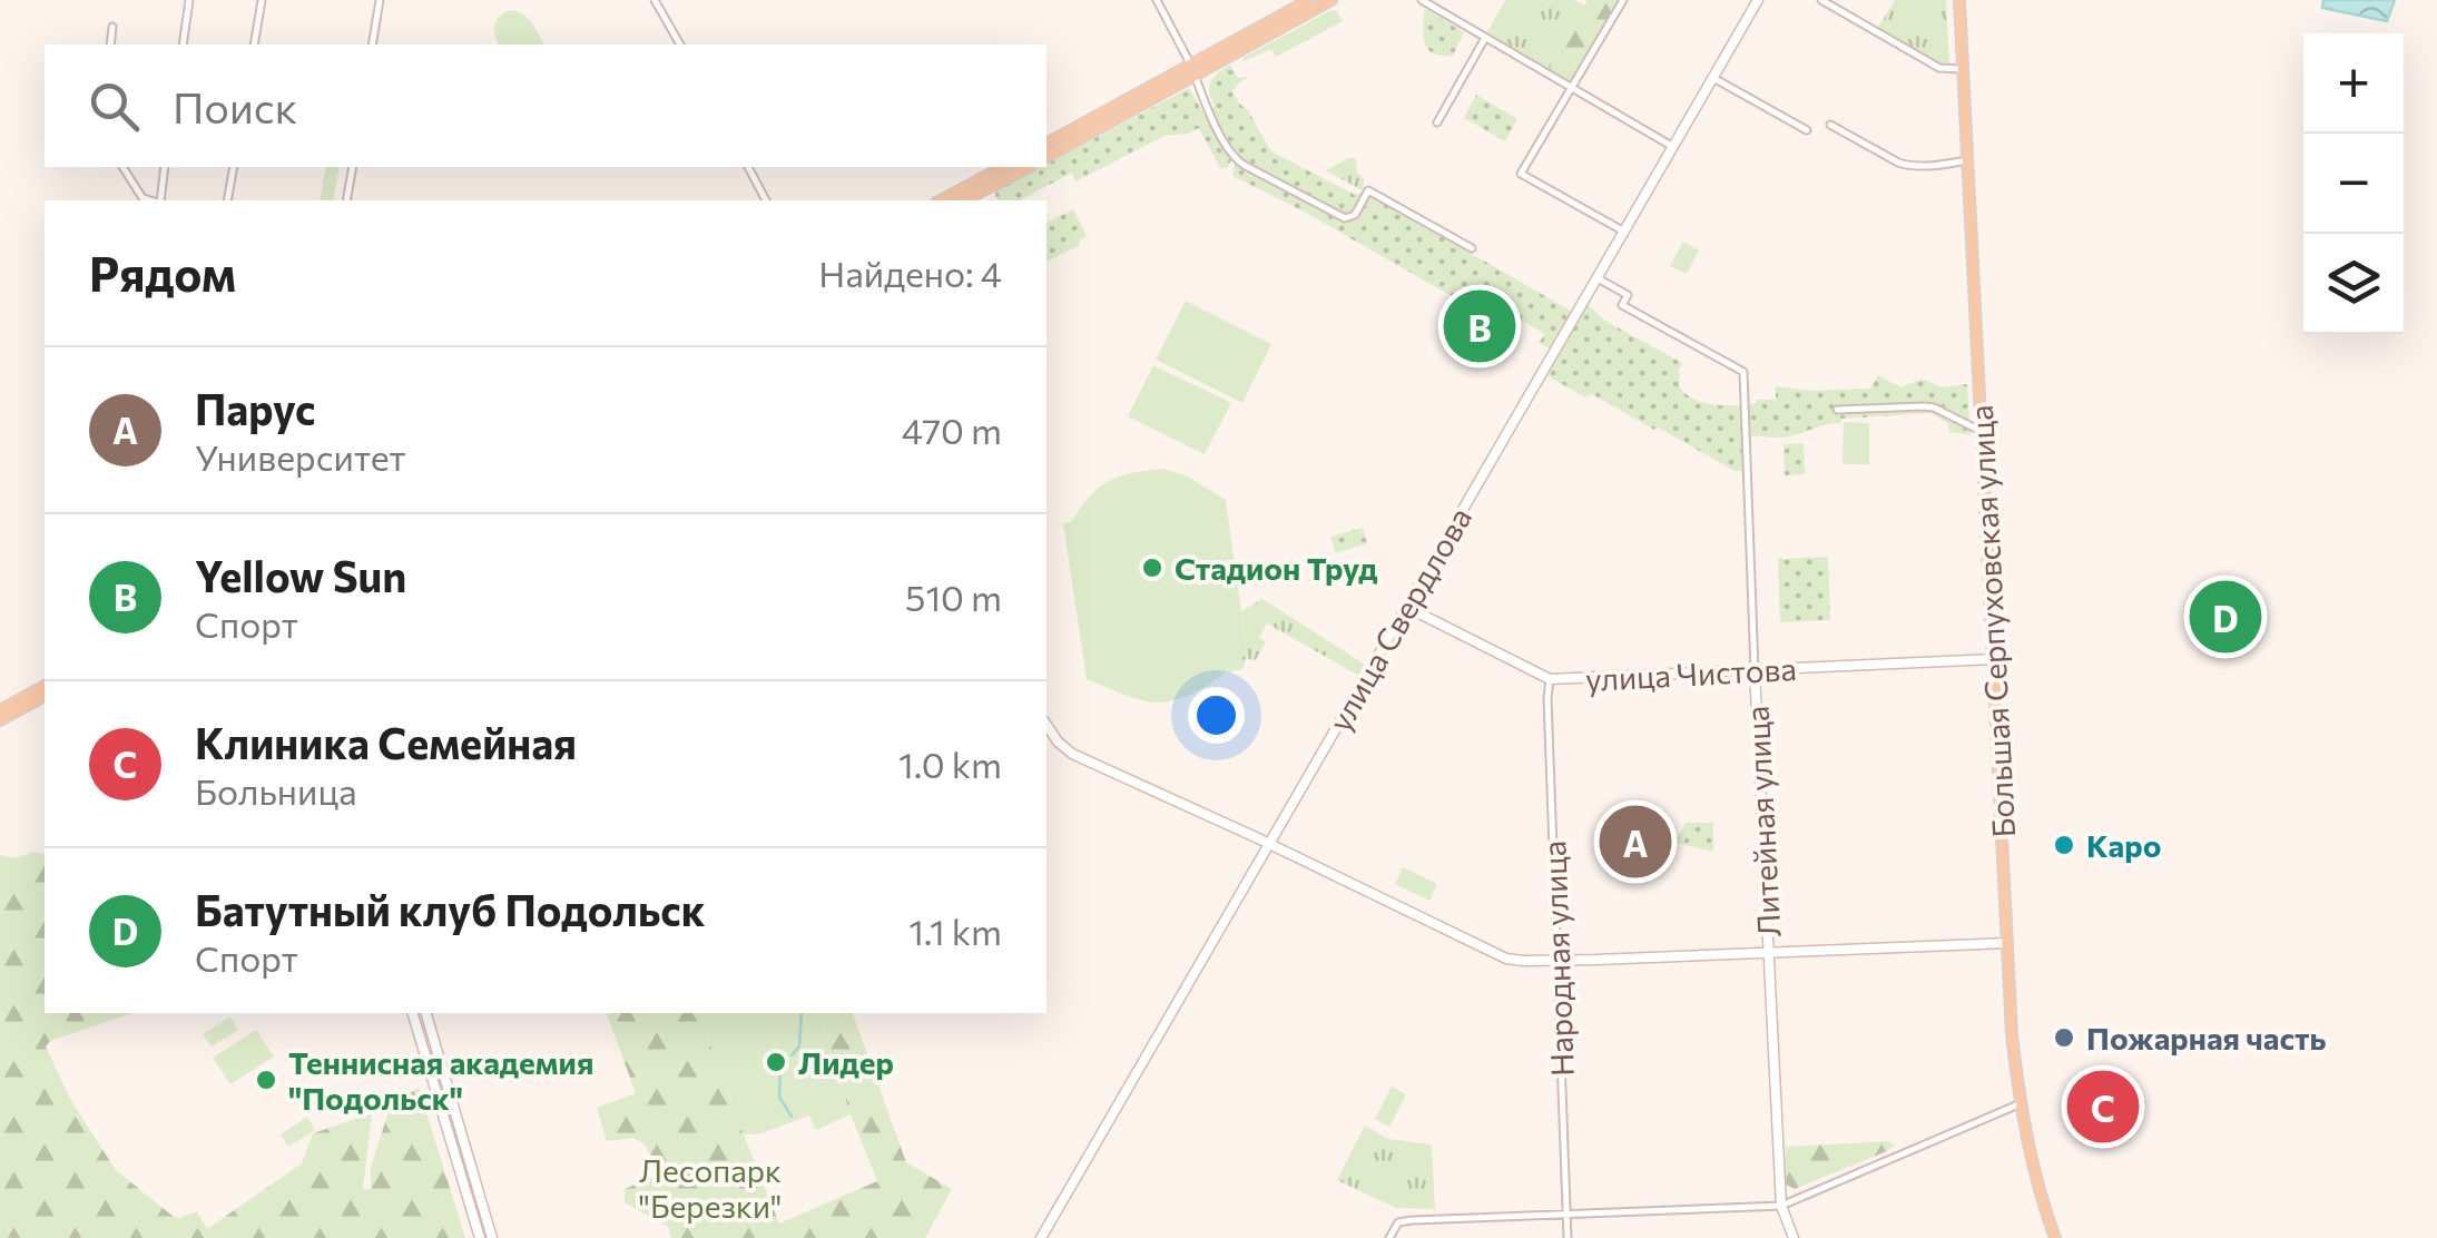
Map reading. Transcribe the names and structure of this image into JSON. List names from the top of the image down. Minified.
{"streets":{"main road":["Большая Серпуховская улица"],"street":["улица Свердлова","улица Чистова","Литейная улица","Народная улица"]},"crossings":[["улица Свердлова","улица Чистова"],["улица Свердлова","Литейная улица"],["Большая Серпуховская улица","улица Чистова"],["улица Чистова","Литейная улица"],["улица Чистова","Народная улица"]],"parks":["Лесопарк \"Березки\""],"places":["Стадион Труд","Каро","Пожарная часть","Лидер","Теннисная академия \"Подольск\""],"page":{"map_buttons":["+","−"],"search":"Поиск","heading":["Рядом","Найдено: 4"],"pins":["B","D","A","C"],"list":[{"mark":"A","name":"Парус","note":"Университет","value":"470 m"},{"mark":"B","name":"Yellow Sun","note":"Спорт","value":"510 m"},{"mark":"C","name":"Клиника Семейная","note":"Больница","value":"1.0 km"},{"mark":"D","name":"Батутный клуб Подольск","note":"Спорт","value":"1.1 km"}]}}
